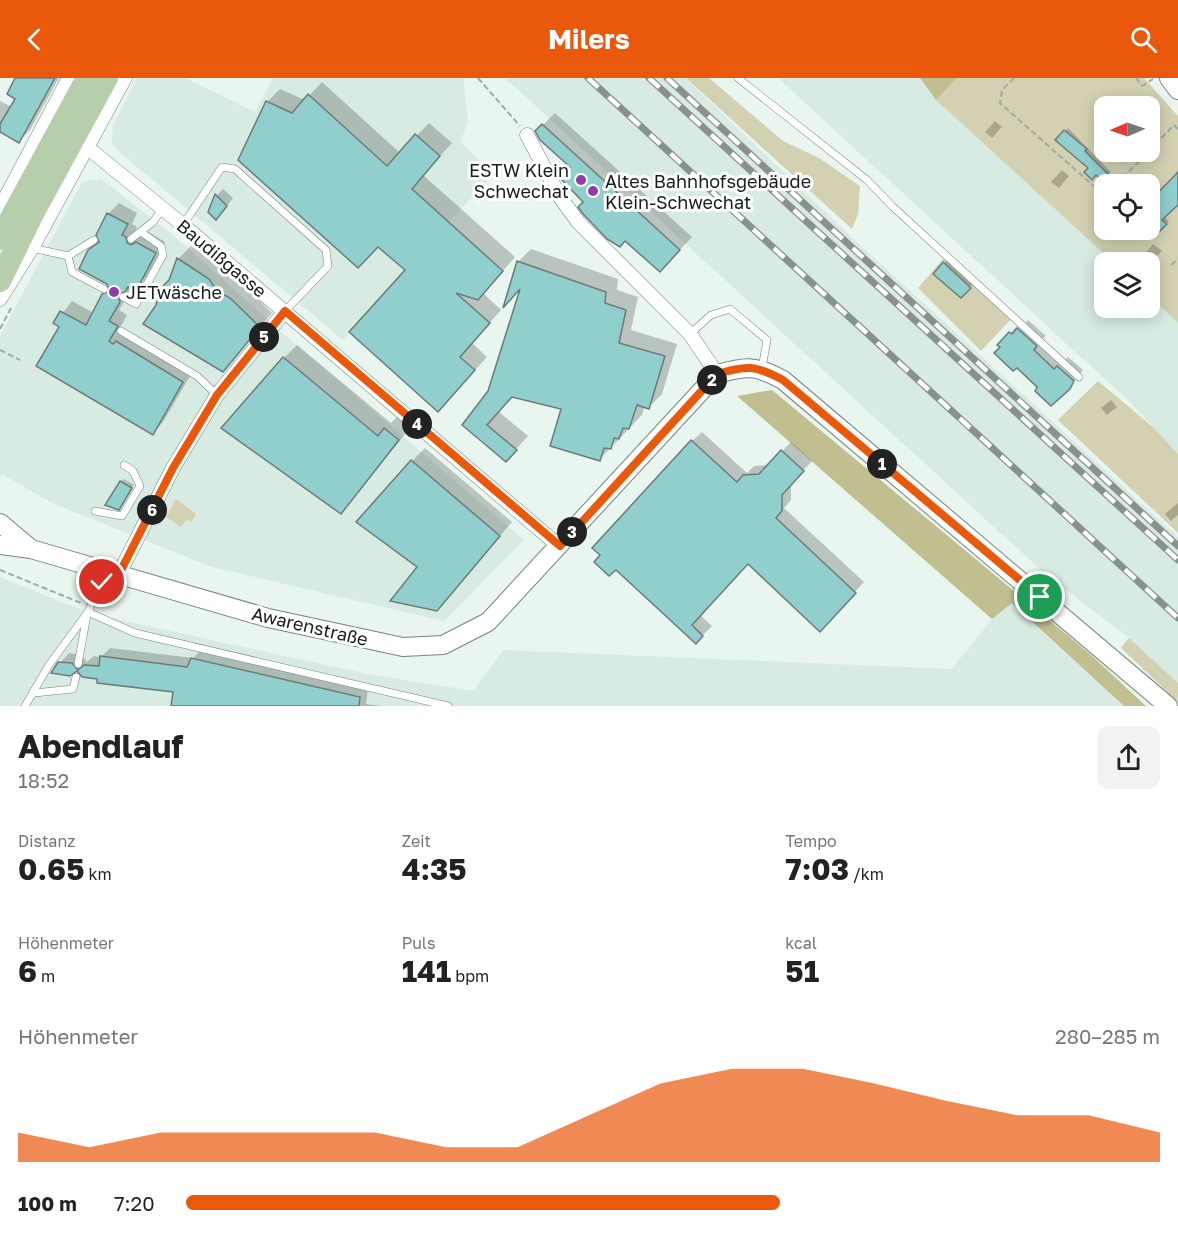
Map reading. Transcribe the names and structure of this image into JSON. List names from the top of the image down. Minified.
{"streets":{"street":["Baudißgasse","Awarenstraße"]},"crossings":[["Baudißgasse","Awarenstraße"]],"places":["ESTW Klein Schwechat","Altes Bahnhofsgebäude Klein-Schwechat","JETwäsche"],"north":"left","page":{"header":"Milers","pins":["5","2","4","1","6","3"],"heading":["Abendlauf","18:52"],"stats":[["Distanz","0.65 km"],["Zeit","4:35"],["Tempo","7:03 /km"],["Höhenmeter","6 m"],["Puls","141 bpm"],["kcal","51"]],"chart":["Höhenmeter","280–285 m"],"list":[{"name":"100 m","note":"7:20"}]}}
